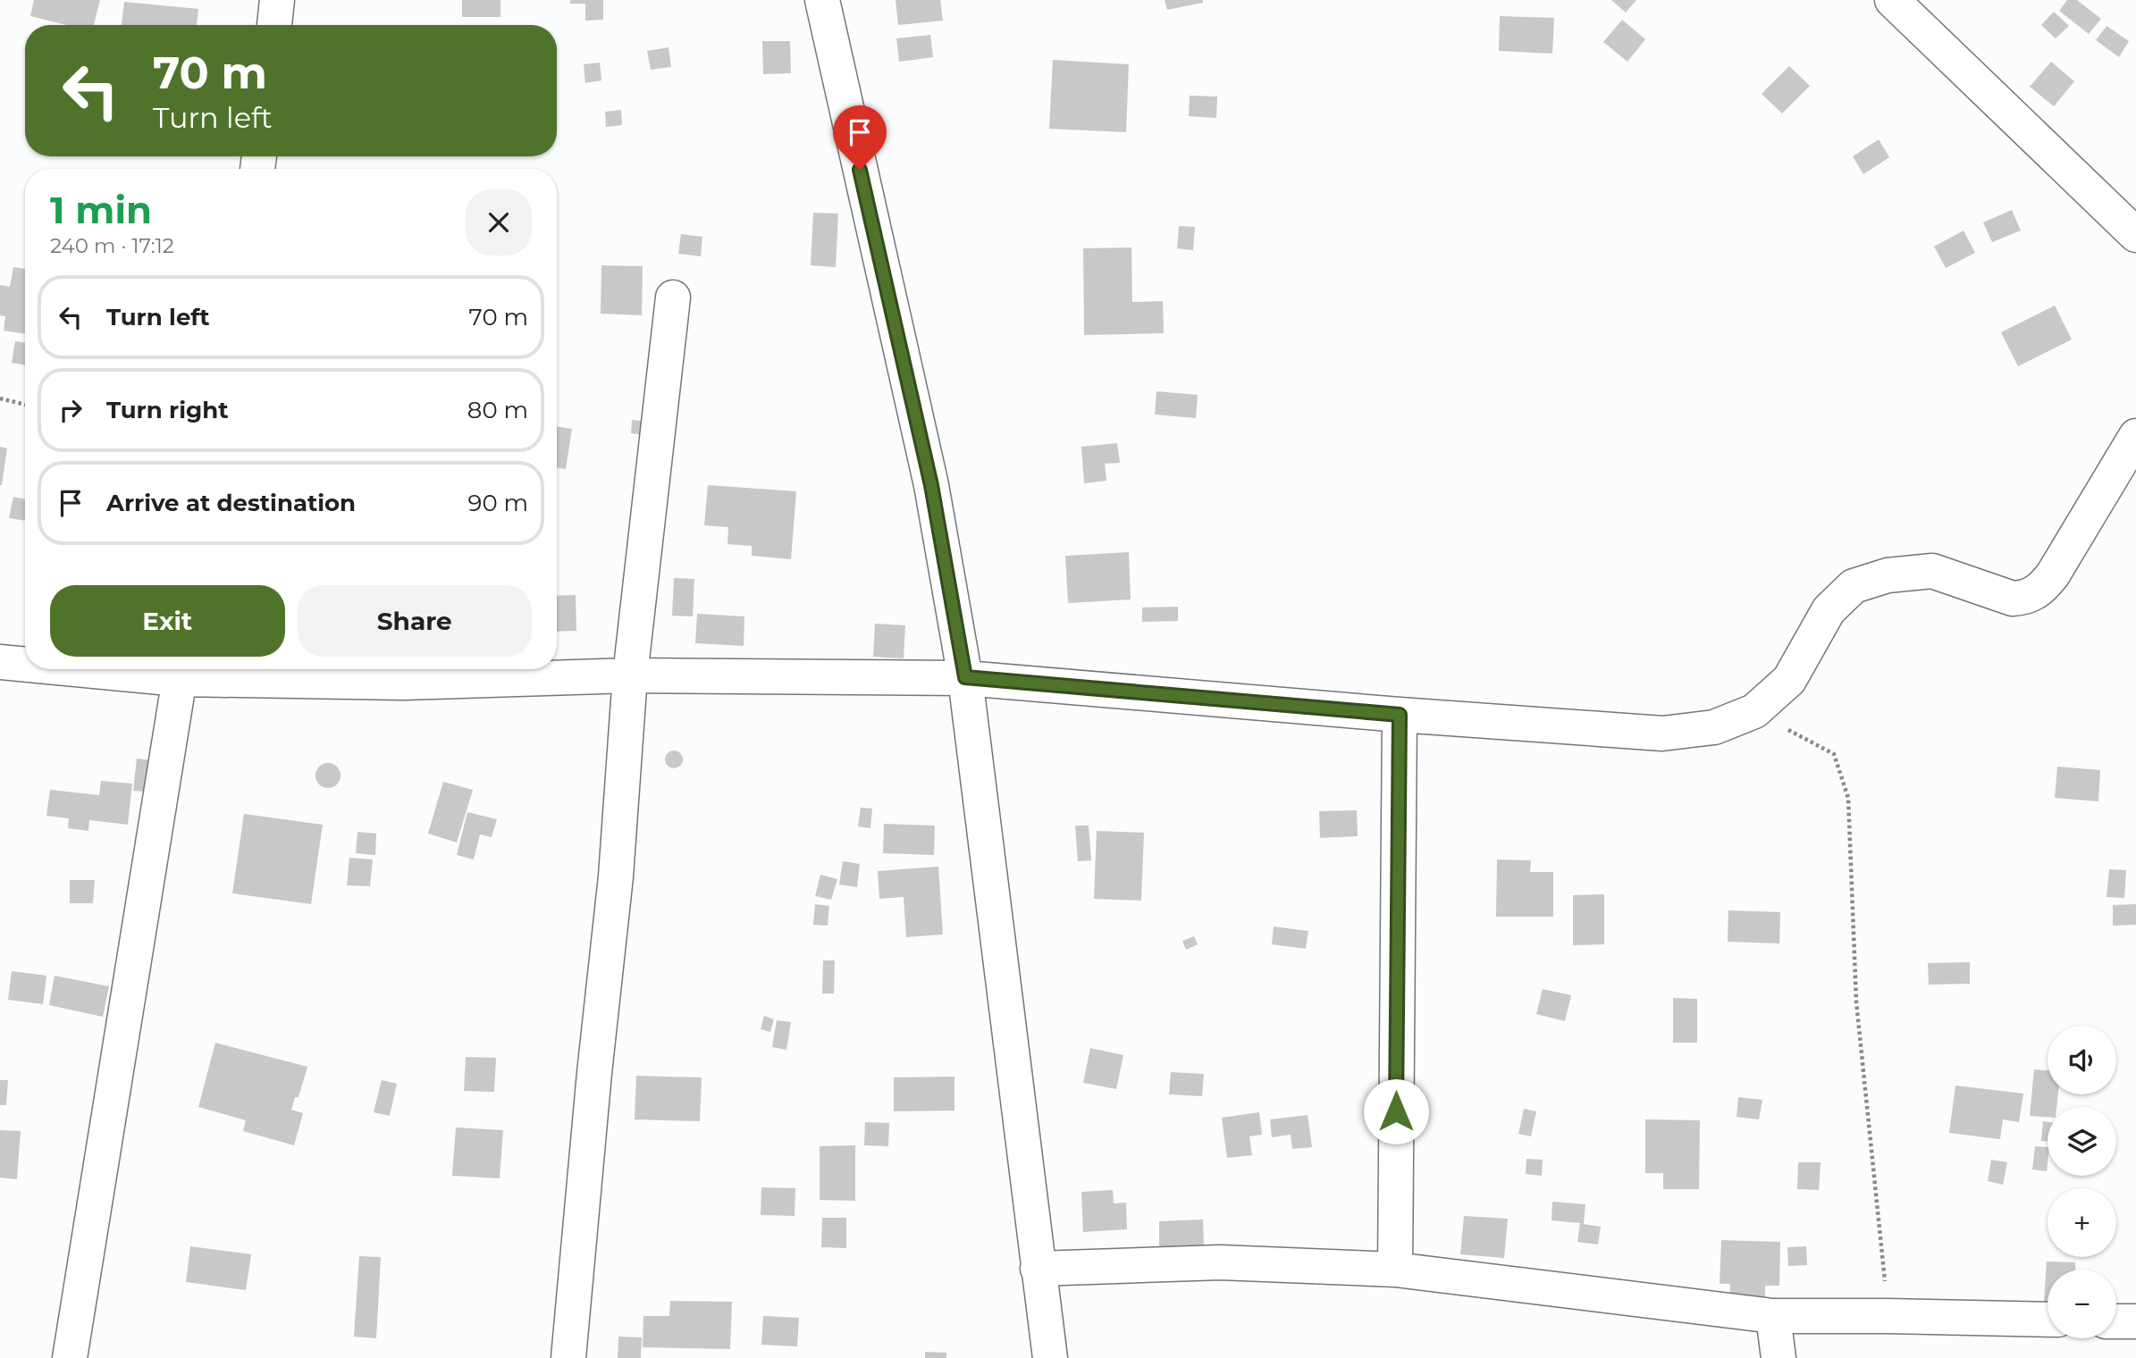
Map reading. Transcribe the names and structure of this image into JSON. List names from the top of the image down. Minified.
{"page":{"turn":["70 m","Turn left"],"heading":["1 min","240 m · 17:12"],"list":[{"name":"Turn left","value":"70 m"},{"name":"Turn right","value":"80 m"},{"name":"Arrive at destination","value":"90 m"}],"buttons":["Exit","Share"],"map_buttons":["+","−"]}}
